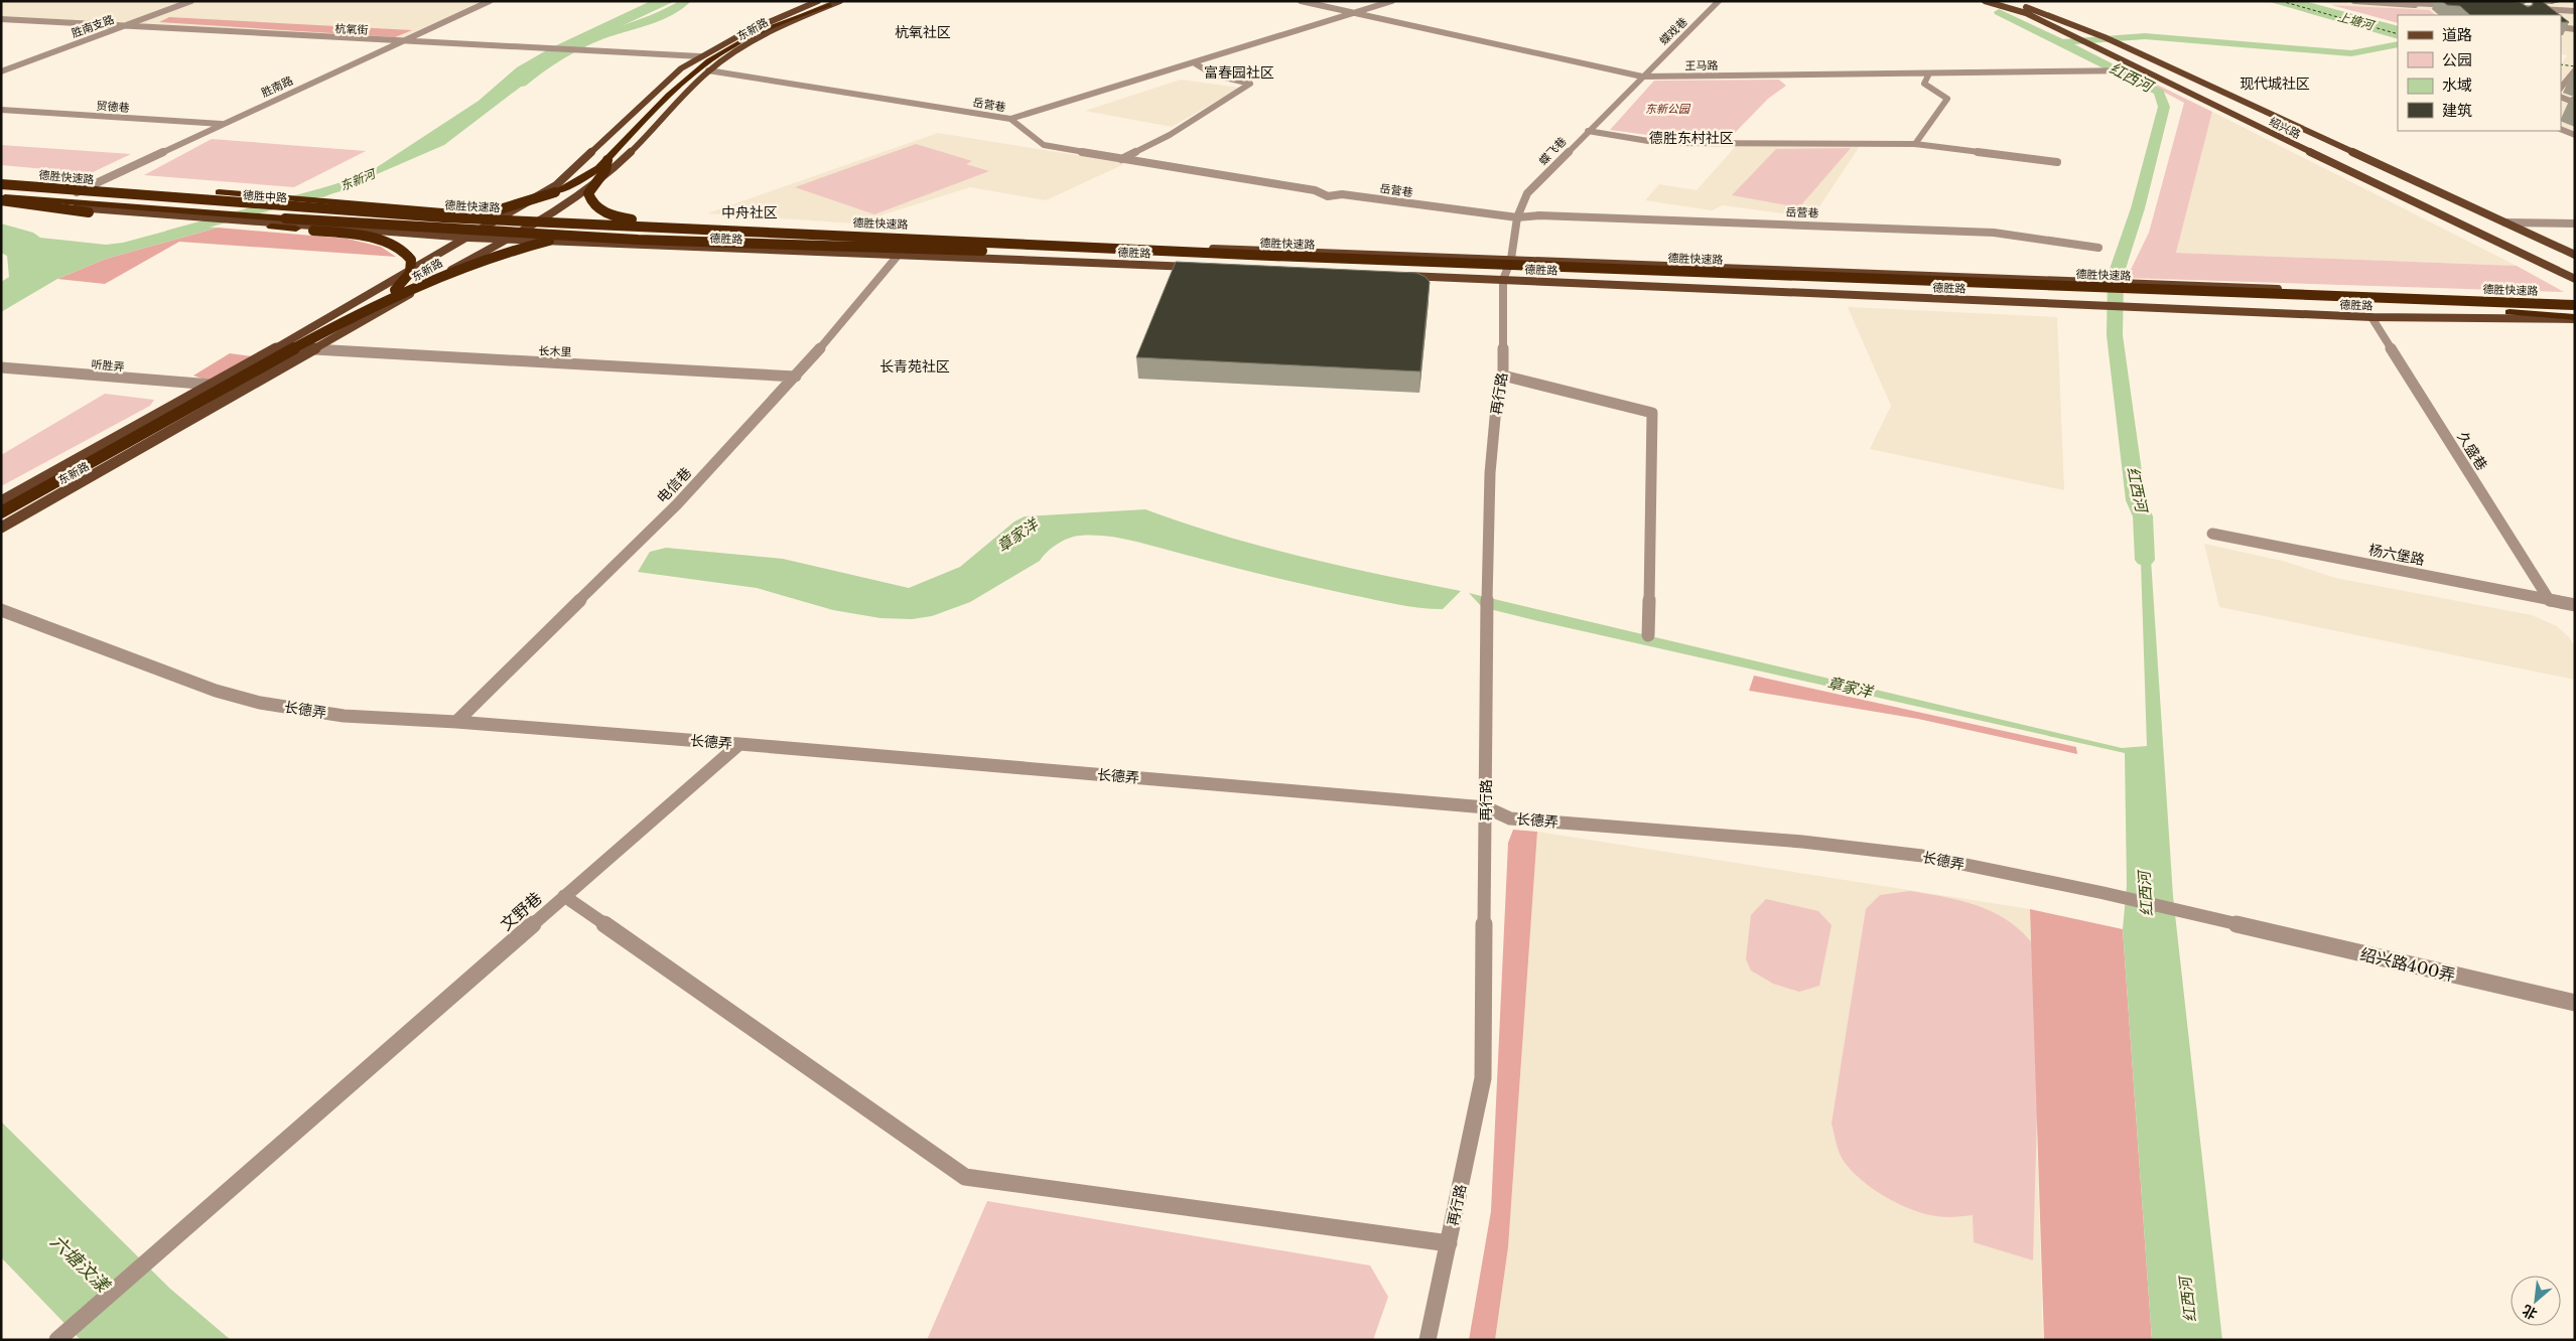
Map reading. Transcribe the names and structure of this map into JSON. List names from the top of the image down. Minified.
{"streets":{"highway":["德胜快速路"],"main road":["东新路","绍兴路","德胜中路","德胜路"],"street":["胜南支路","杭氧街","蝶戏巷","王马路","胜南路","岳营巷","贸德巷","蝶飞巷","长木里","听胜弄","再行路","久盛巷","电信巷","杨六堡路","长德弄","文野巷","绍兴路400弄"]},"crossings":[["胜南支路","杭氧街"],["杭氧街","东新路"],["杭氧街","胜南路"],["东新路","岳营巷"],["东新路","德胜中路"],["东新路","德胜路"],["东新路","长木里"],["东新路","听胜弄"],["蝶戏巷","王马路"],["蝶戏巷","蝶飞巷"],["王马路","绍兴路"],["王马路","蝶飞巷"],["胜南路","贸德巷"],["胜南路","德胜中路"],["岳营巷","蝶飞巷"],["蝶飞巷","德胜路"],["蝶飞巷","再行路"],["德胜快速路","德胜中路"],["德胜中路","德胜路"],["德胜路","再行路"],["德胜路","久盛巷"],["德胜路","电信巷"],["长木里","电信巷"],["再行路","长德弄"],["久盛巷","杨六堡路"],["电信巷","长德弄"],["长德弄","文野巷"],["长德弄","绍兴路400弄"]],"districts":["杭氧社区","富春园社区","现代城社区","德胜东村社区","中舟社区","长青苑社区"],"water":["上塘河","红西河","东新河","章家洋","六塘汶漾"],"parks":["东新公园"],"legend":["道路","公园","水域","建筑"],"north":"bottom left"}
